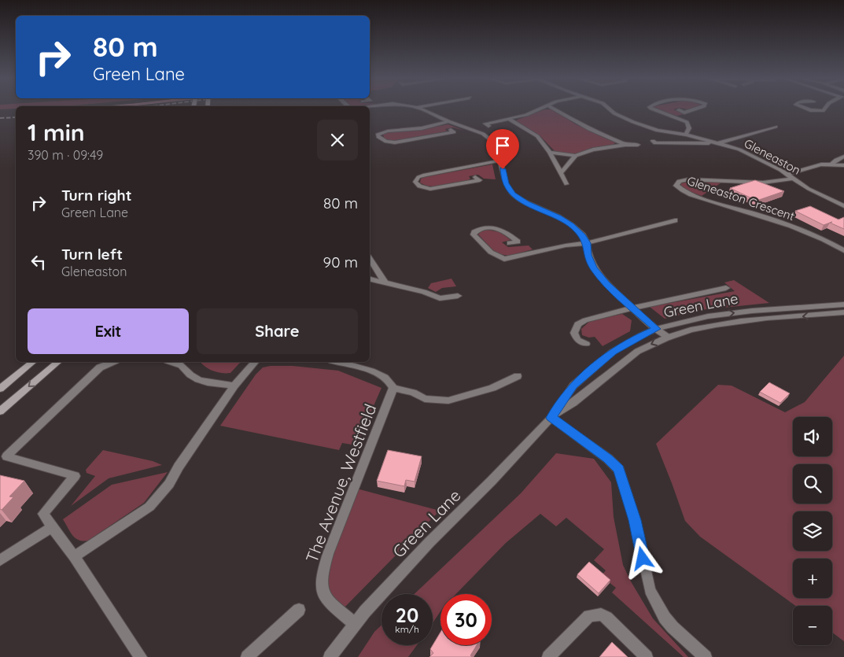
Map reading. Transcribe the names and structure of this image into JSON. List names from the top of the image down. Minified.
{"streets":{"street":["Gleneaston","Gleneaston Crescent","Green Lane","The Avenue, Westfield"]},"crossings":[["Gleneaston","Gleneaston Crescent"],["Green Lane","The Avenue, Westfield"]],"page":{"turn":["80 m","Green Lane"],"heading":["1 min","390 m · 09:49"],"list":[{"name":"Turn right","note":"Green Lane","value":"80 m"},{"name":"Turn left","note":"Gleneaston","value":"90 m"}],"buttons":["Exit","Share"],"map_buttons":["+","−"],"speed":"20 km/h","limit":"30"}}
